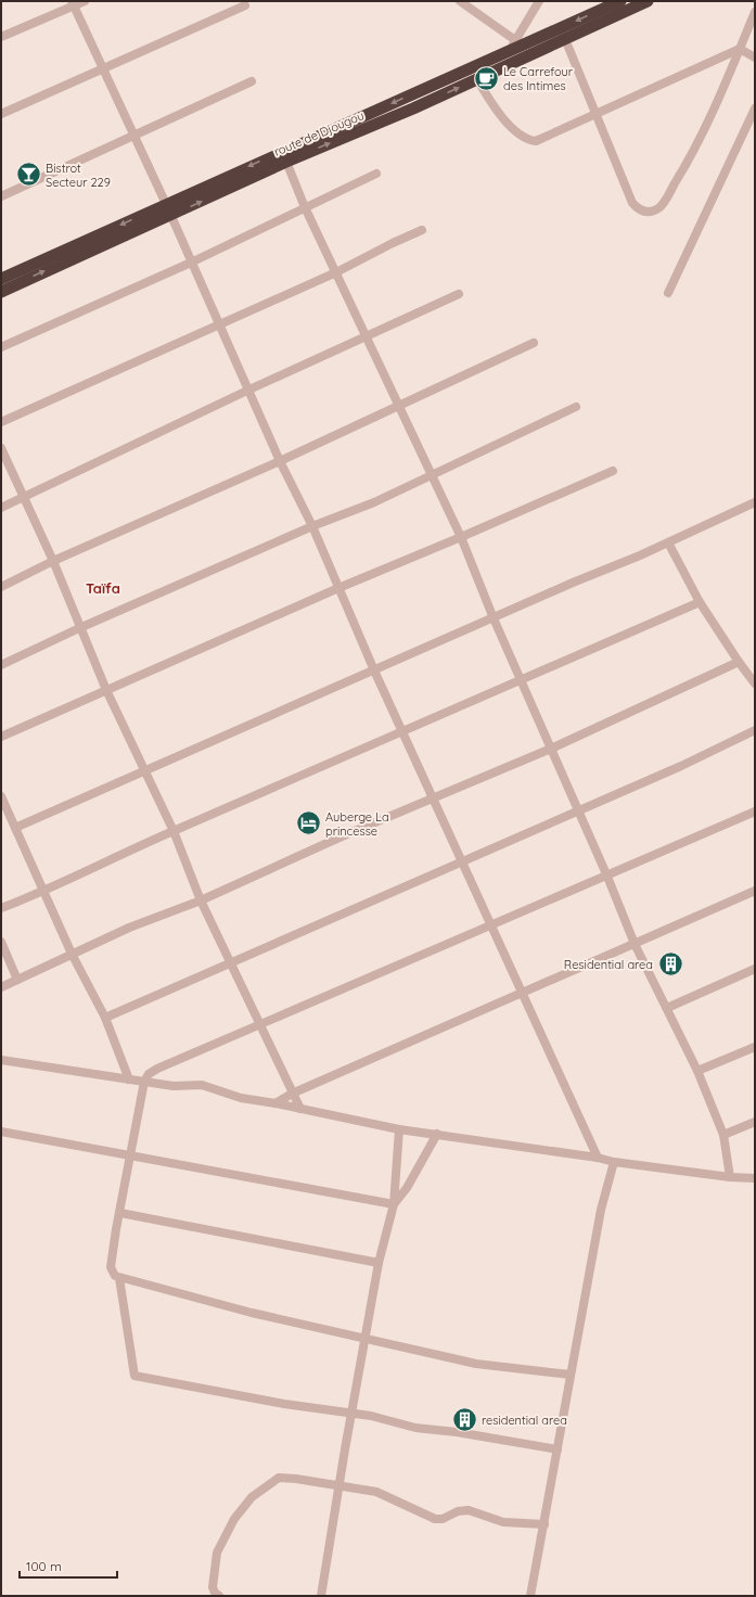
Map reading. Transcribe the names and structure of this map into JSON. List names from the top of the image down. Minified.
{"streets":{"highway":["route de Djougou"]},"districts":["Taïfa"],"places":{"cafe":["Le Carrefour des Intimes"],"bar":["Bistrot Secteur 229"],"hotel":["Auberge La princesse"],"building":["Residential area","residential area"]},"scale_bar":"100 m"}
